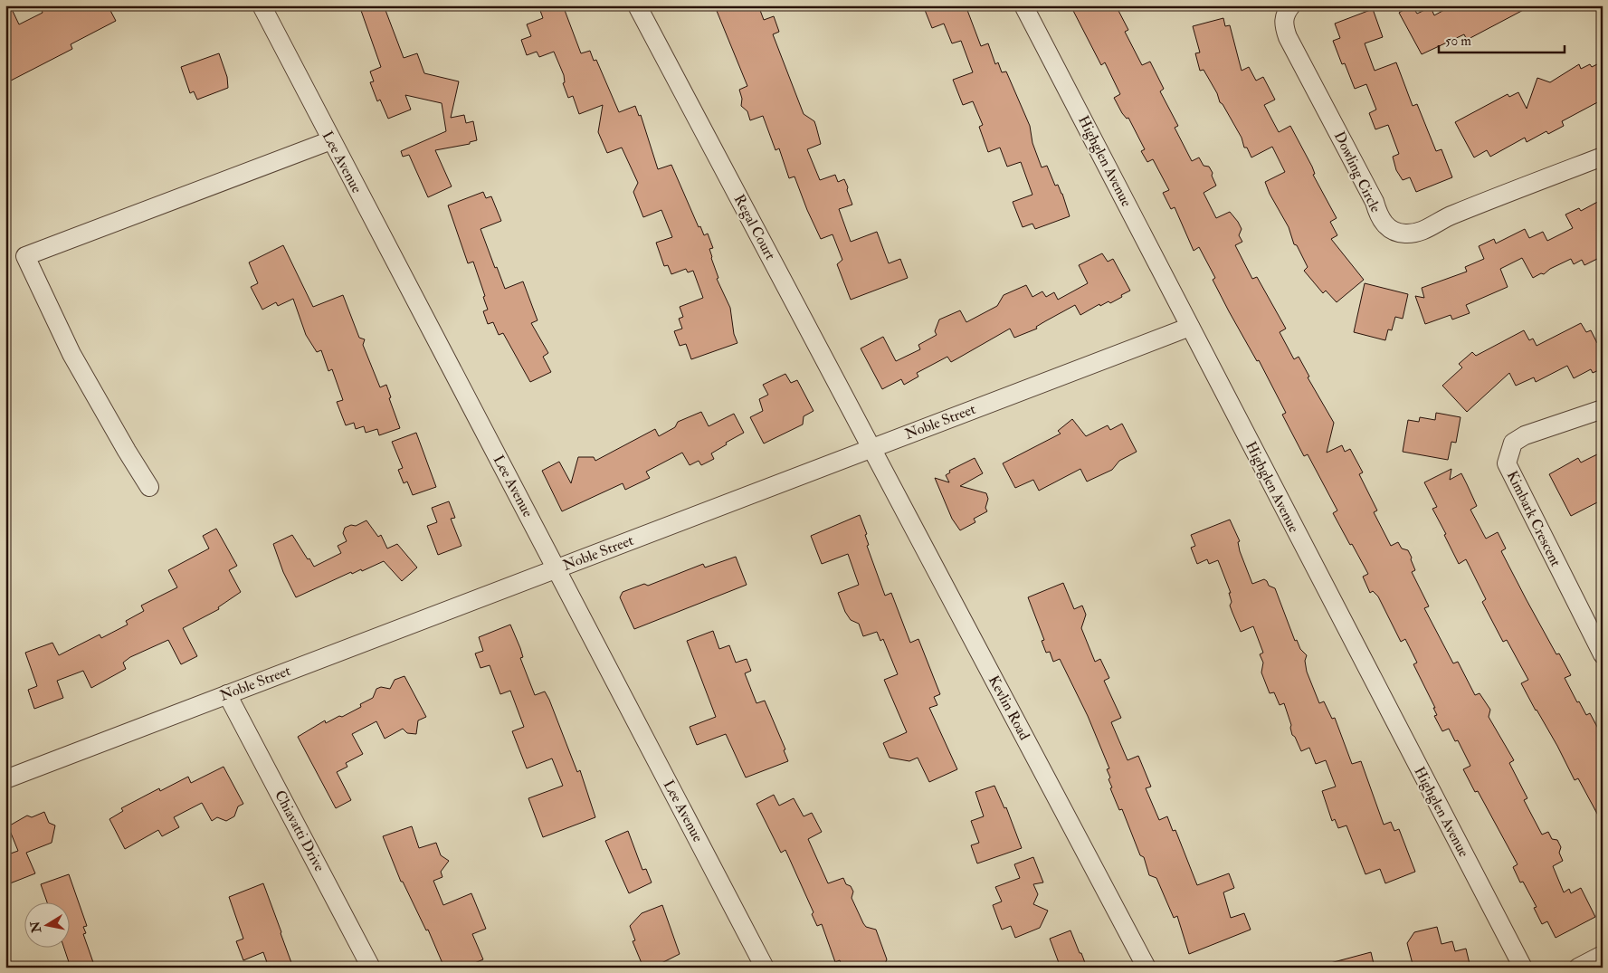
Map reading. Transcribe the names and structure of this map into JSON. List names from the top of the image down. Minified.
{"streets":{"street":["Highglen Avenue","Lee Avenue","Dowling Circle","Regal Court","Noble Street","Kimbark Crescent","Kevlin Road","Chiavatti Drive"]},"crossings":[["Highglen Avenue","Noble Street"],["Lee Avenue","Noble Street"],["Regal Court","Noble Street"],["Regal Court","Kevlin Road"],["Noble Street","Kevlin Road"],["Noble Street","Chiavatti Drive"]],"scale_bar":"50 m","north":"left"}
